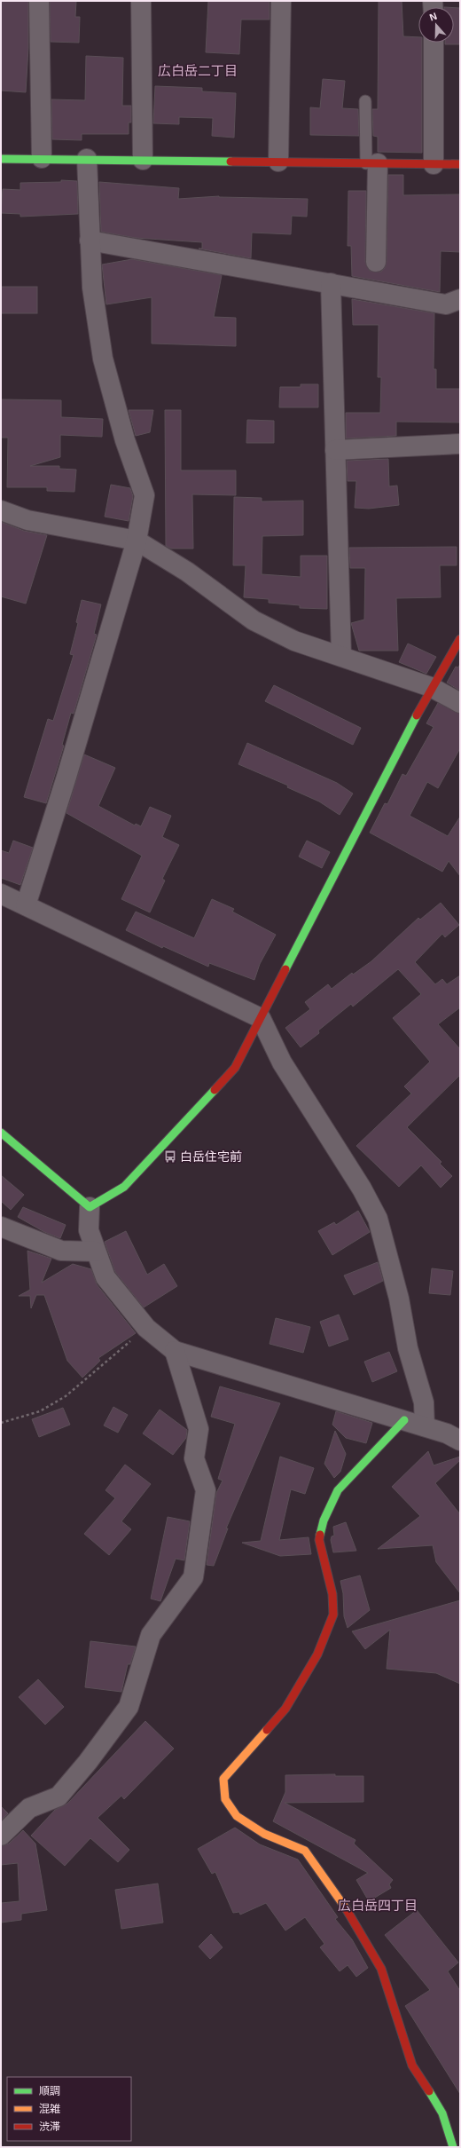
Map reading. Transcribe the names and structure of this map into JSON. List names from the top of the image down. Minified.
{"districts":["広白岳二丁目","広白岳四丁目"],"places":{"bus stop":["白岳住宅前"]},"legend":["順調","混雑","渋滞"],"north":"top"}
